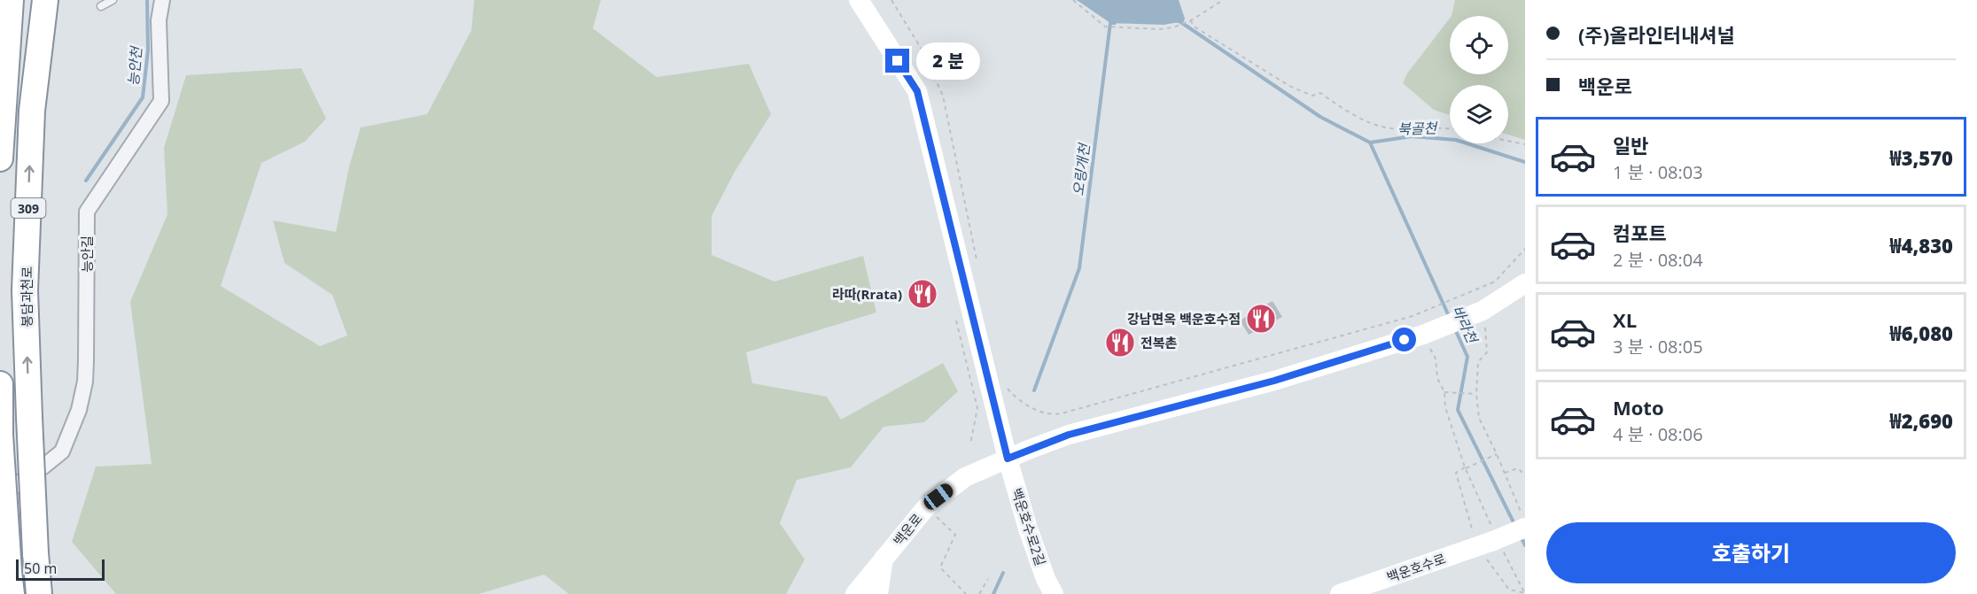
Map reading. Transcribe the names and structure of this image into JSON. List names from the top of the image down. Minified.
{"streets":{"highway":["309","봉담과천로"],"main road":["백운호수로2길","백운로","백운호수로"],"street":["능안길"]},"crossings":[["백운호수로2길","백운로"]],"water":["능안천","북골천","오링개천","바라천"],"places":{"restaurant":["라따(Rrata)","강남면옥 백운호수점","전복촌"]},"scale_bar":"50 m","page":{"banner":["(주)올라인터내셔널","백운로"],"bubble":"2 분","list":[{"name":"일반","note":"1 분 · 08:03","value":"₩3,570"},{"name":"컴포트","note":"2 분 · 08:04","value":"₩4,830"},{"name":"XL","note":"3 분 · 08:05","value":"₩6,080"},{"name":"Moto","note":"4 분 · 08:06","value":"₩2,690"}],"buttons":"호출하기","scale":"50 m"}}
